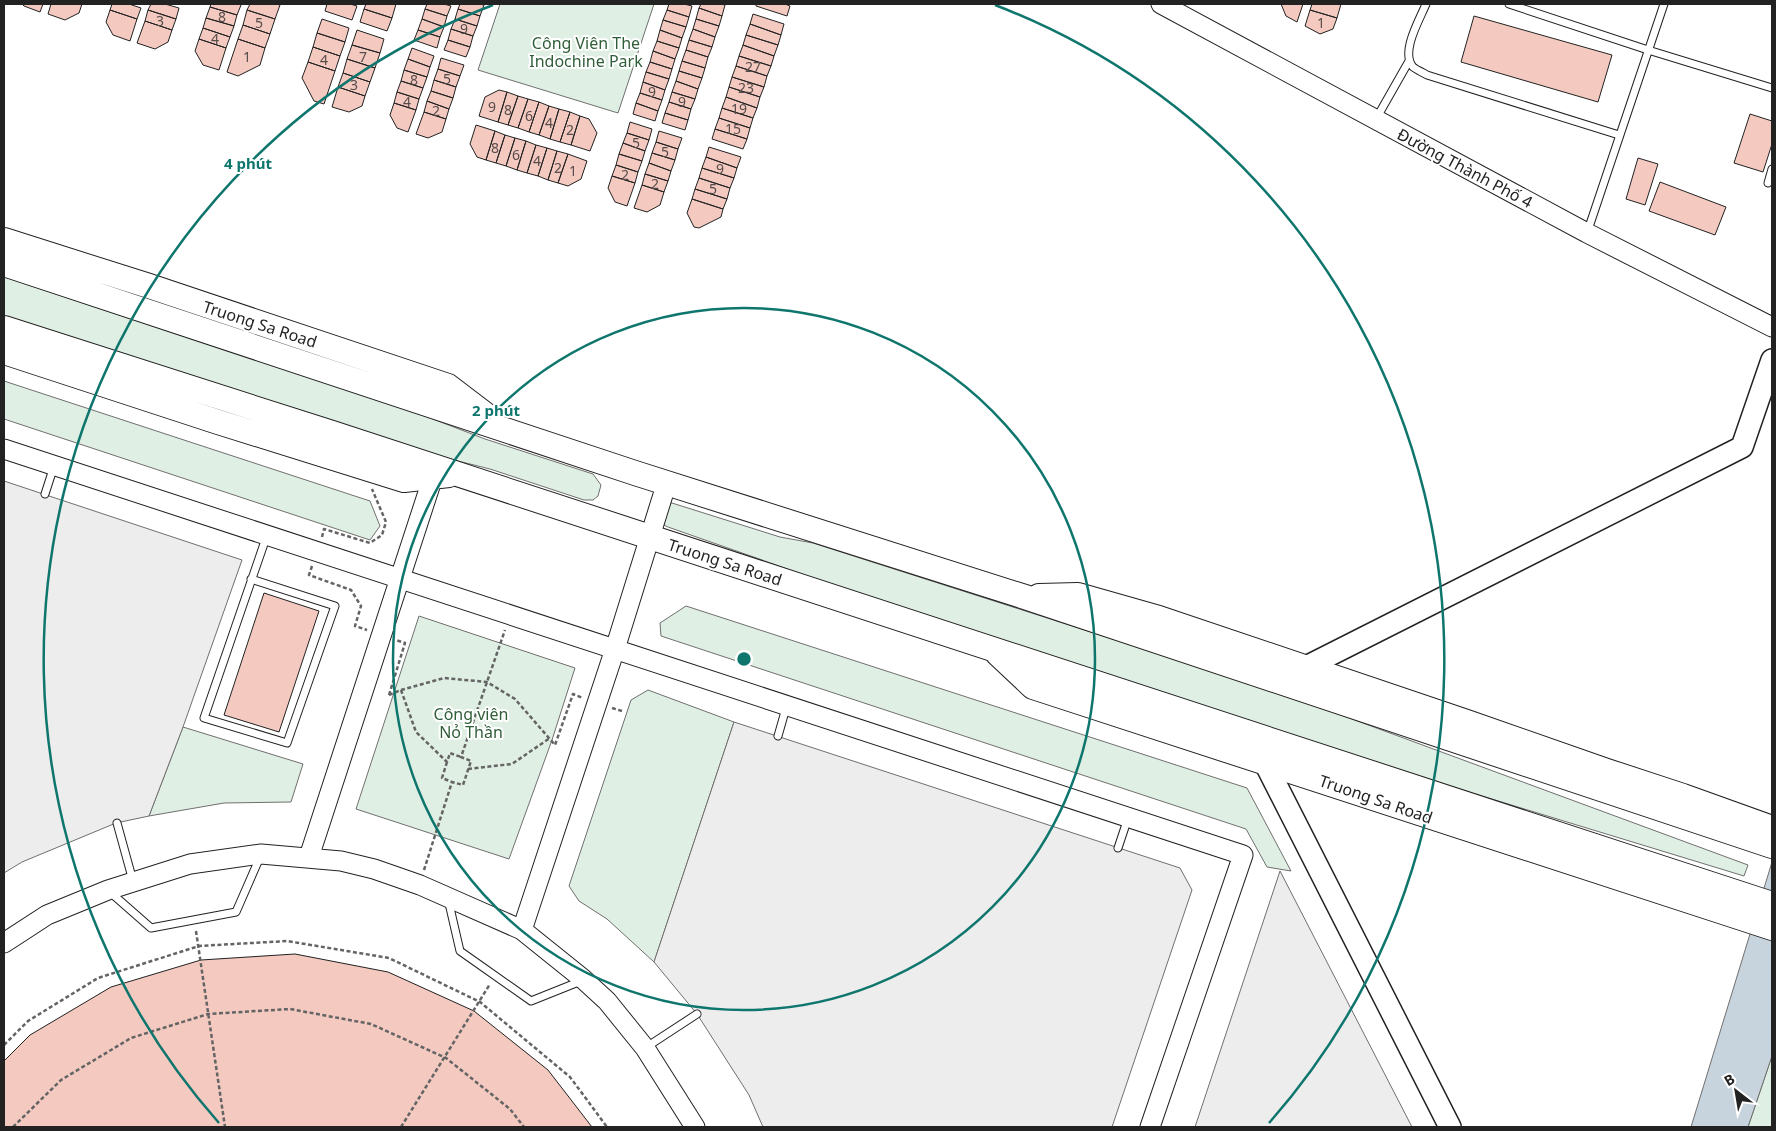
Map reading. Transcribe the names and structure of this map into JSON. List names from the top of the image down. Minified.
{"streets":{"highway":["Truong Sa Road"],"street":["Đường Thành Phố 4"]},"parks":["Công Viên The Indochine Park","Công viên Nỏ Thần"],"house_numbers":["8","3","5","1","9","4","1","7","4","27","5","8","3","23","9","4","9","9","19","8","2","6","4","15","2","5","8","5","6","4","2","9","1","2","2","5"],"north":"top left","rings":["4 phút","2 phút"]}
